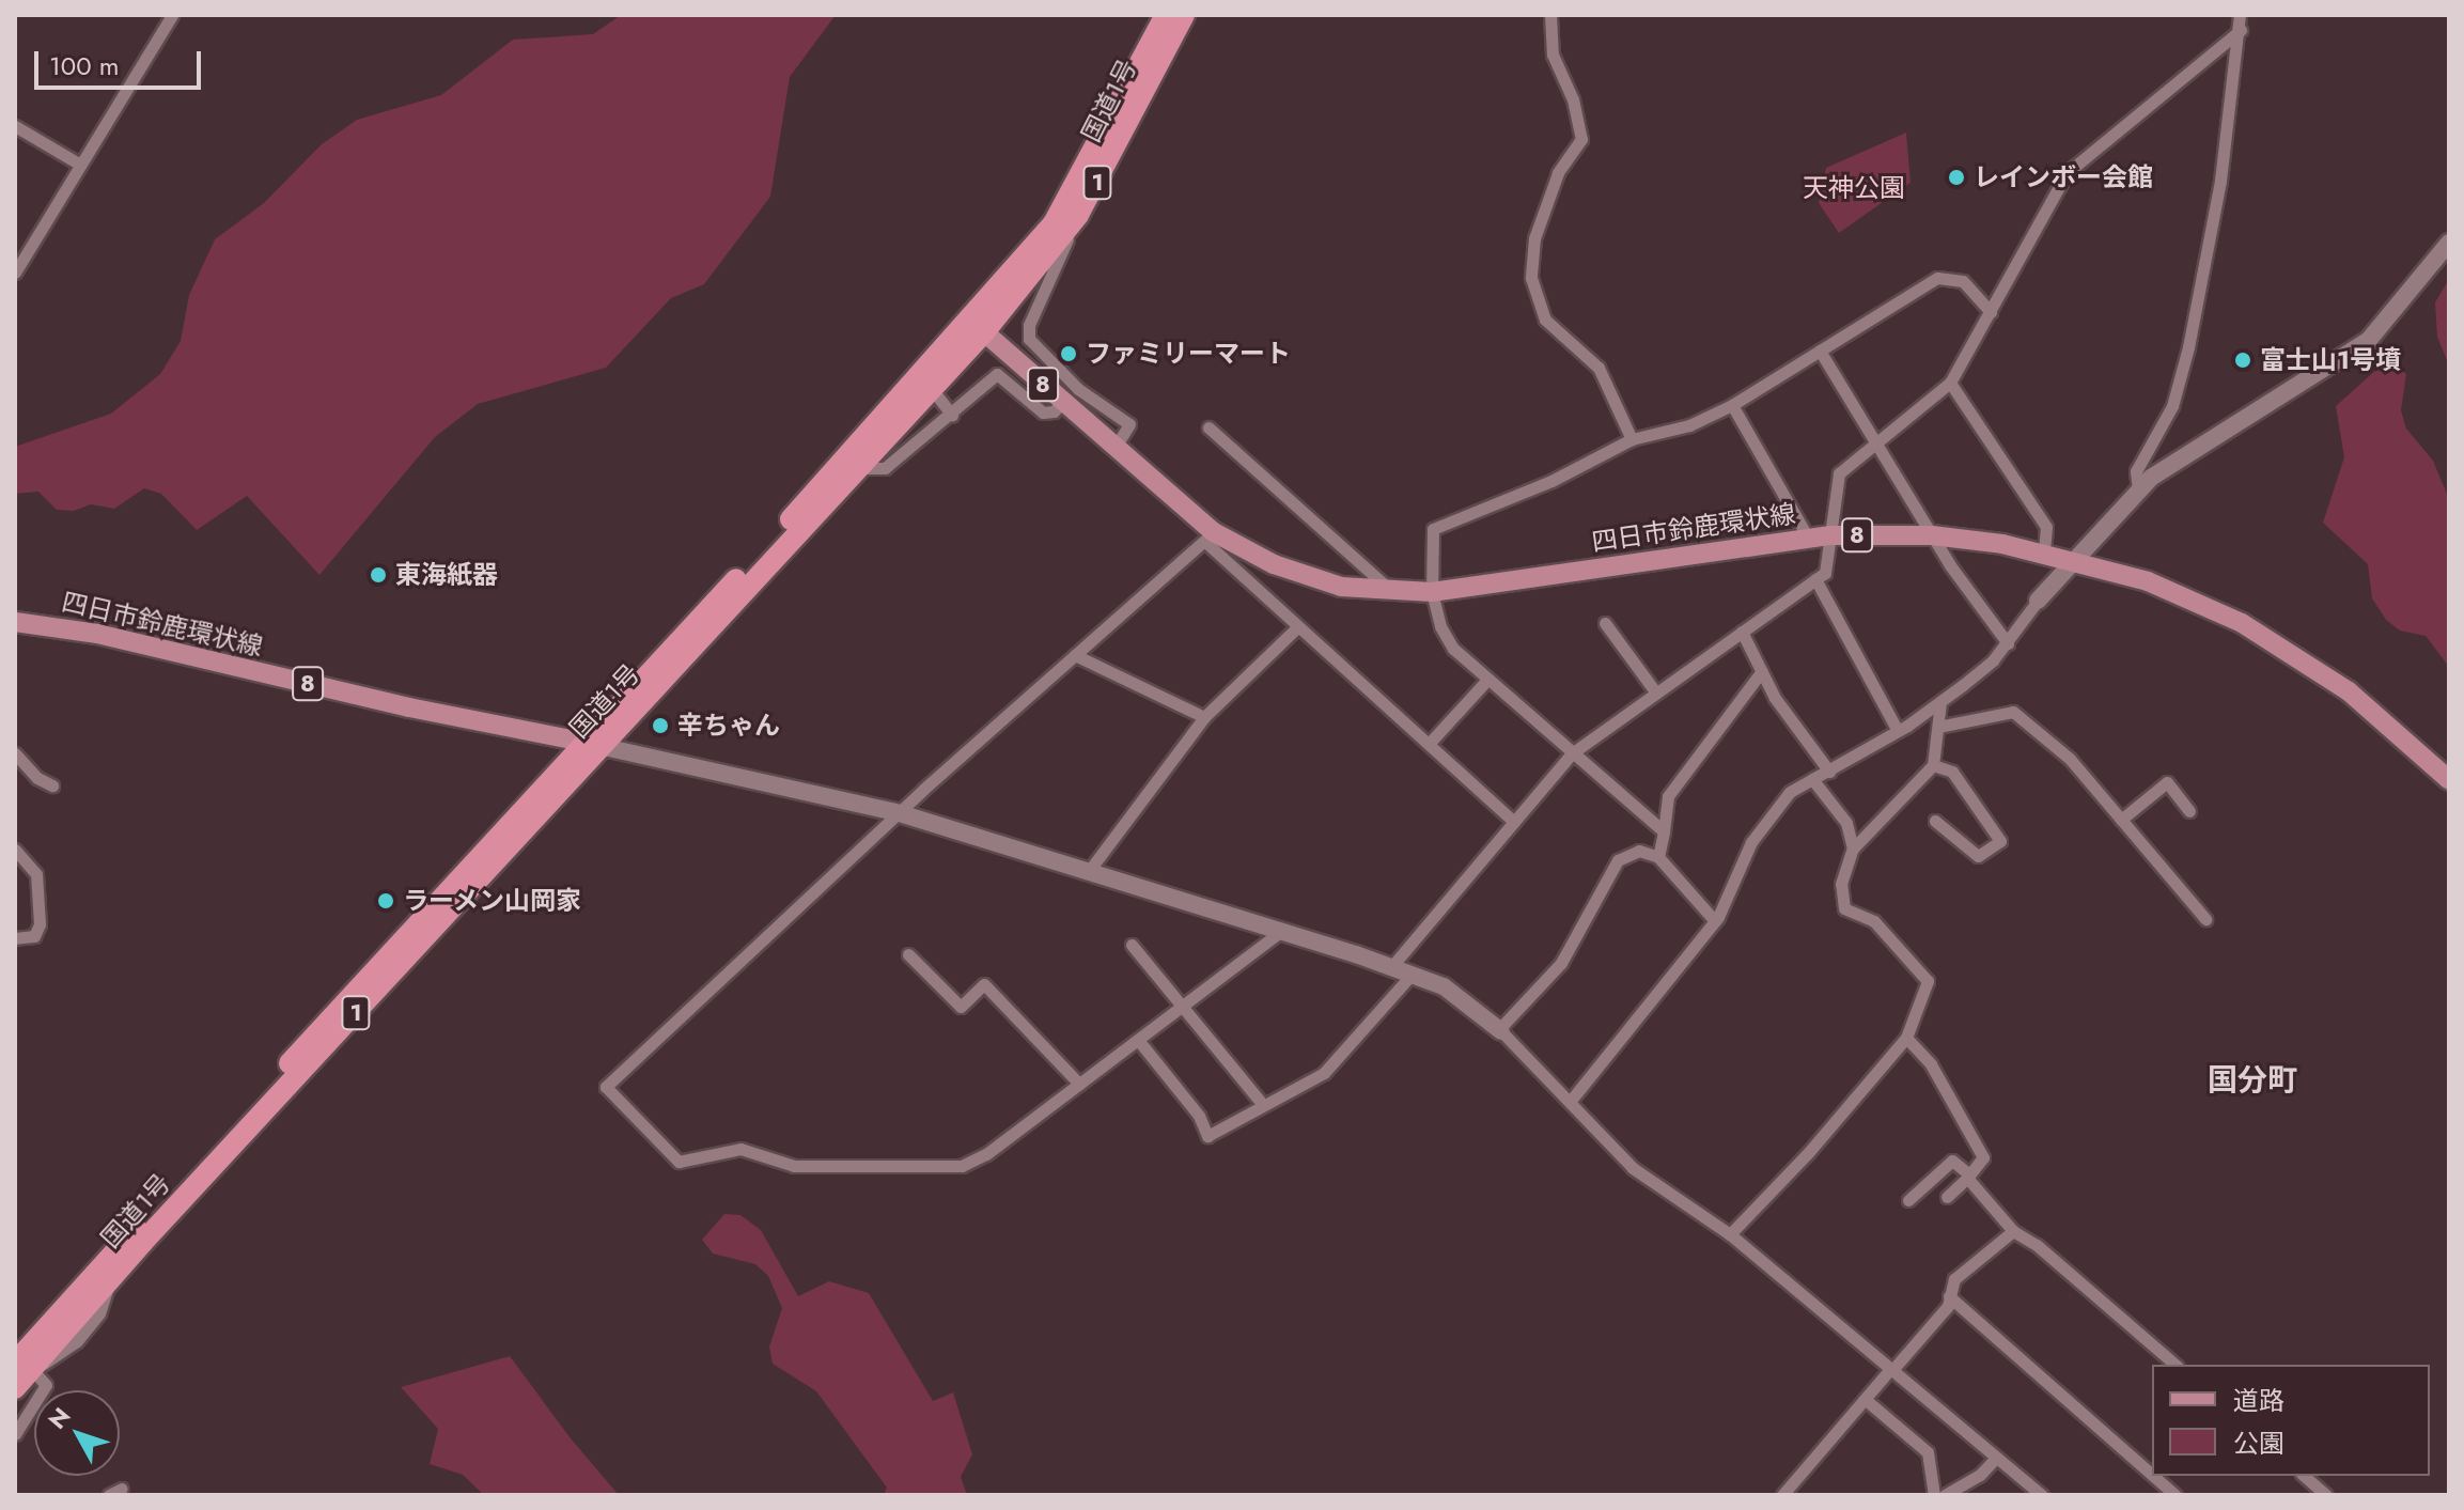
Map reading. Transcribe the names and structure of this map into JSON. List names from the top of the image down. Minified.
{"streets":{"highway":["国道1号","1"],"main road":["8","四日市鈴鹿環状線"]},"crossings":[["国道1号","四日市鈴鹿環状線"]],"districts":["国分町"],"parks":["天神公園"],"places":["レインボー会館","ファミリーマート","富士山1号墳","東海紙器","辛ちゃん","ラーメン山岡家"],"legend":["道路","公園"],"scale_bar":"100 m","north":"top left"}
